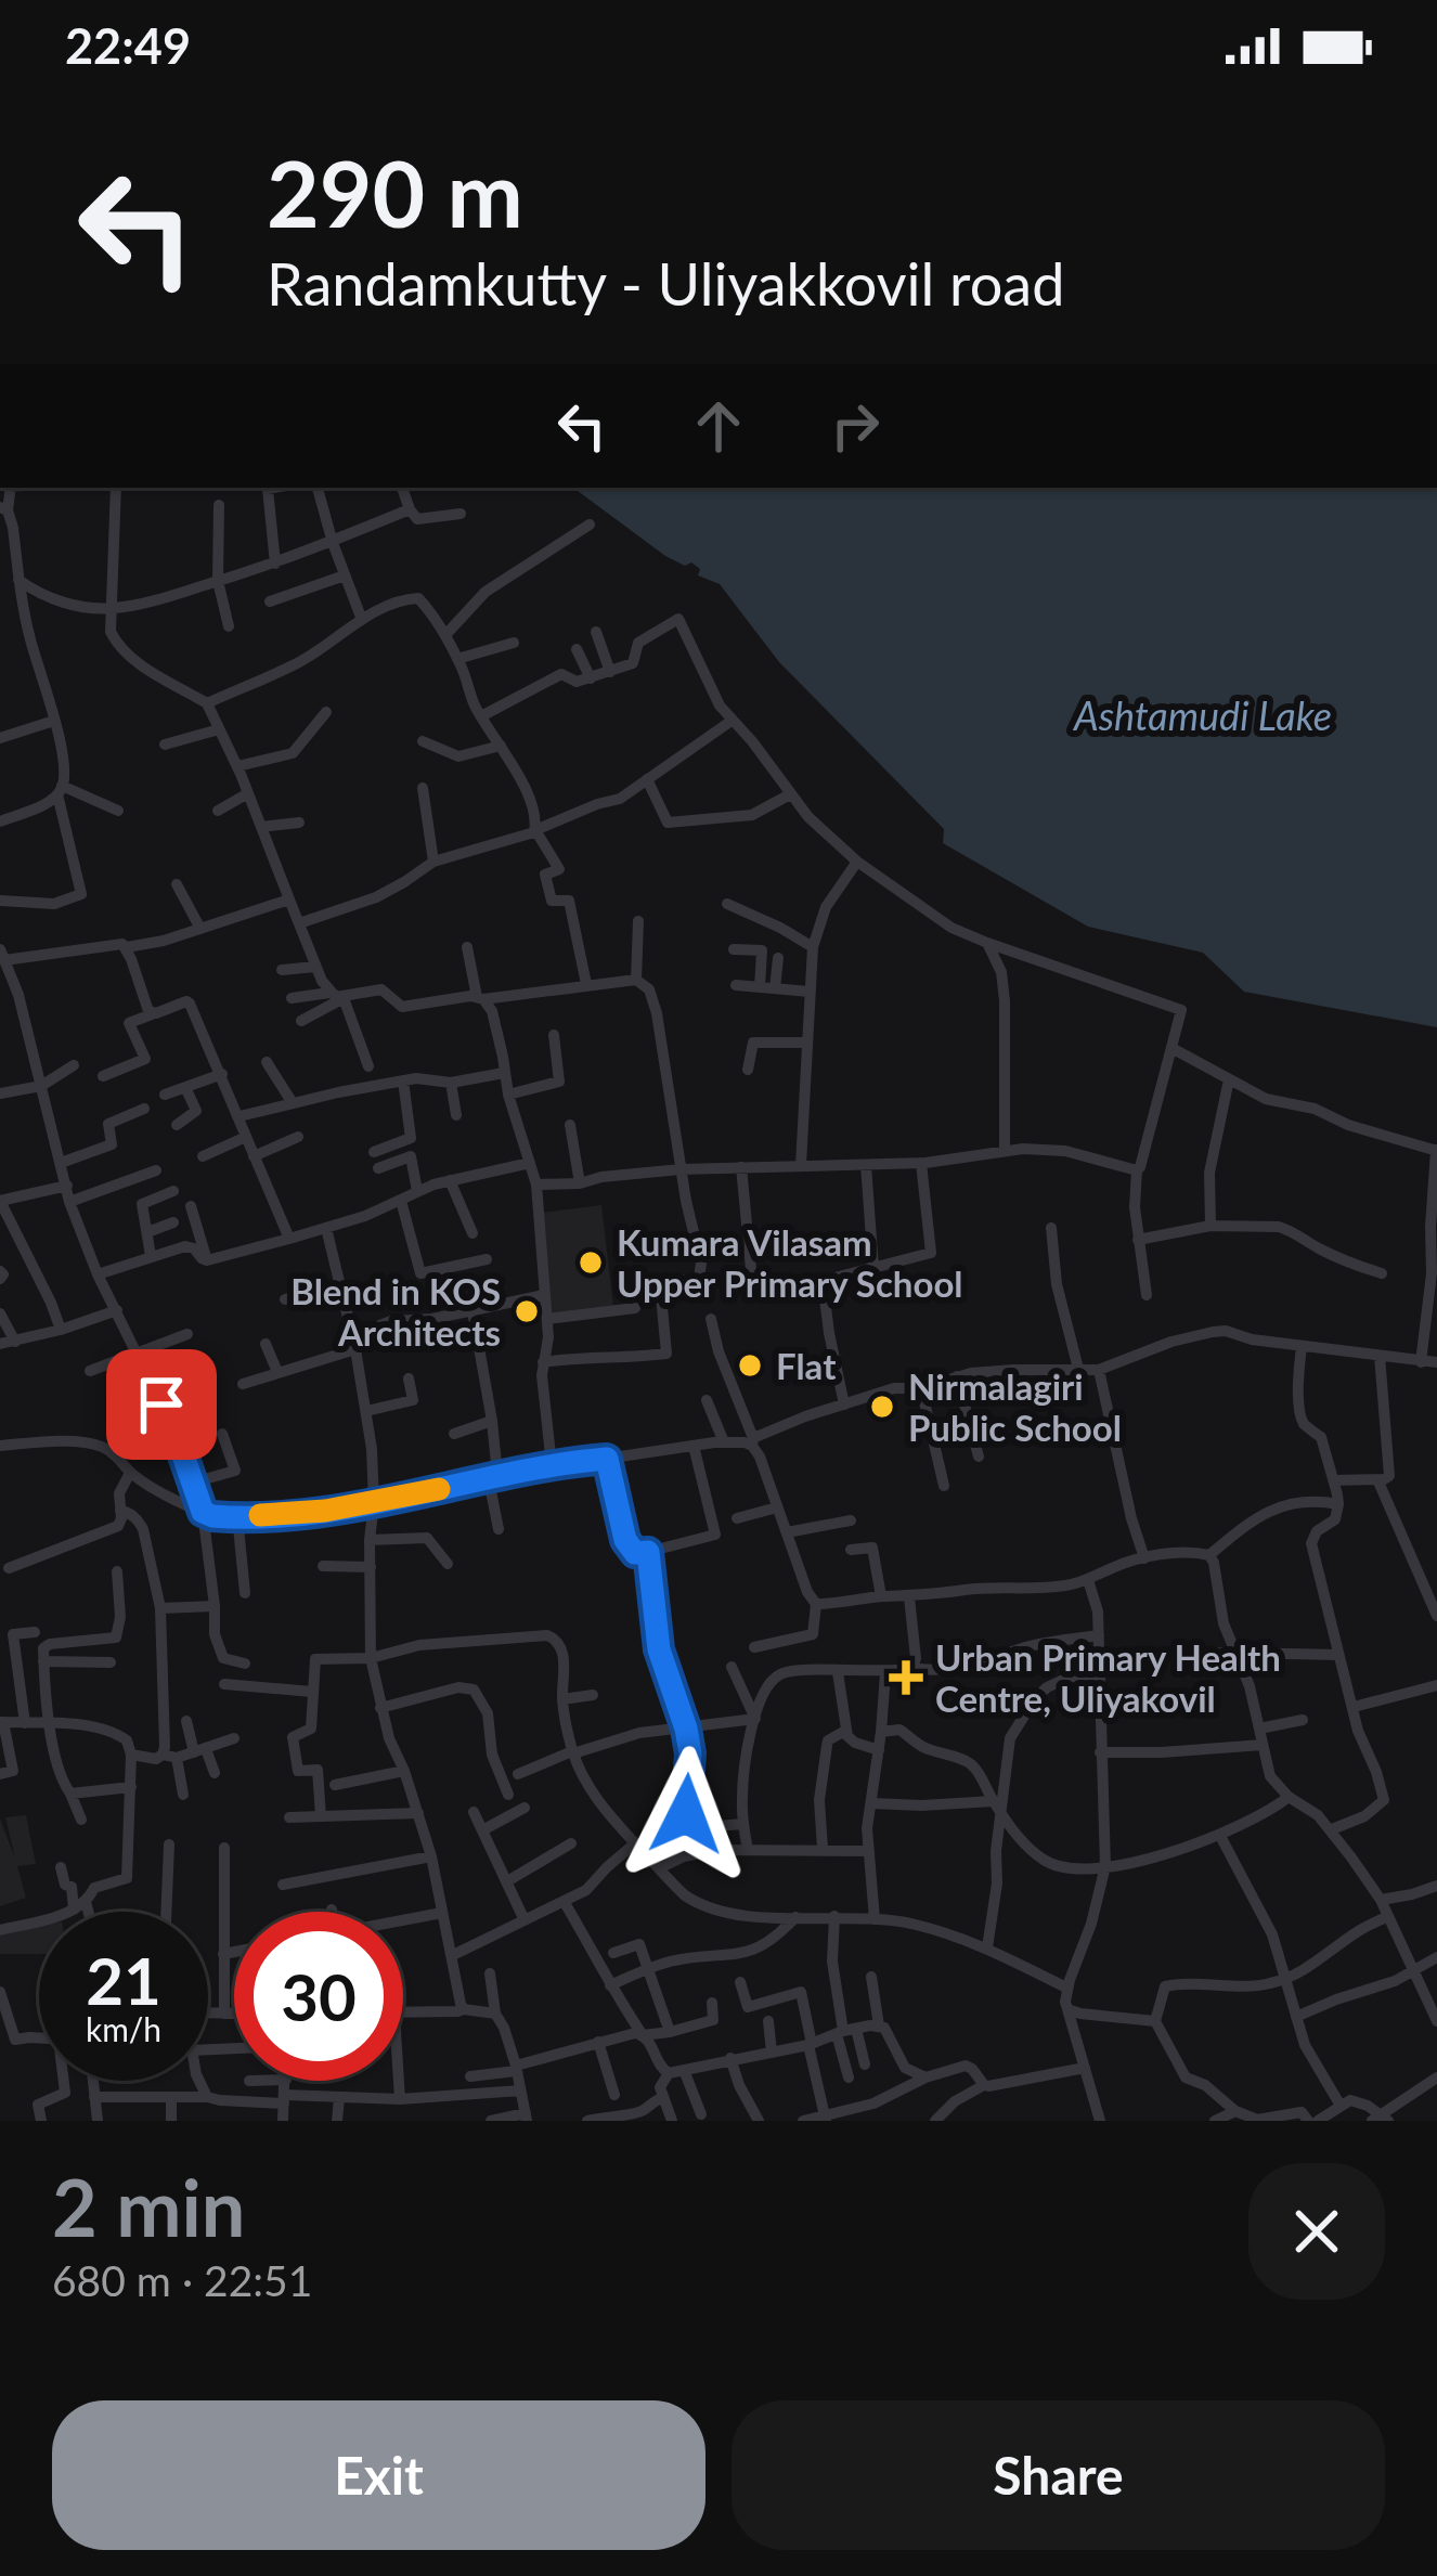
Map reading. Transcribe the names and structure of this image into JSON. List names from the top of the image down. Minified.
{"water":["Ashtamudi Lake"],"places":{"other":["Kumara Vilasam Upper Primary School","Blend in KOS Architects","Flat","Nirmalagiri Public School"],"health":["Urban Primary Health Centre, Uliyakovil"]},"page":{"status":"22:49","turn":["290 m","Randamkutty - Uliyakkovil road"],"speed":"21 km/h","limit":"30","heading":["2 min","680 m · 22:51"],"buttons":["Exit","Share"]}}
